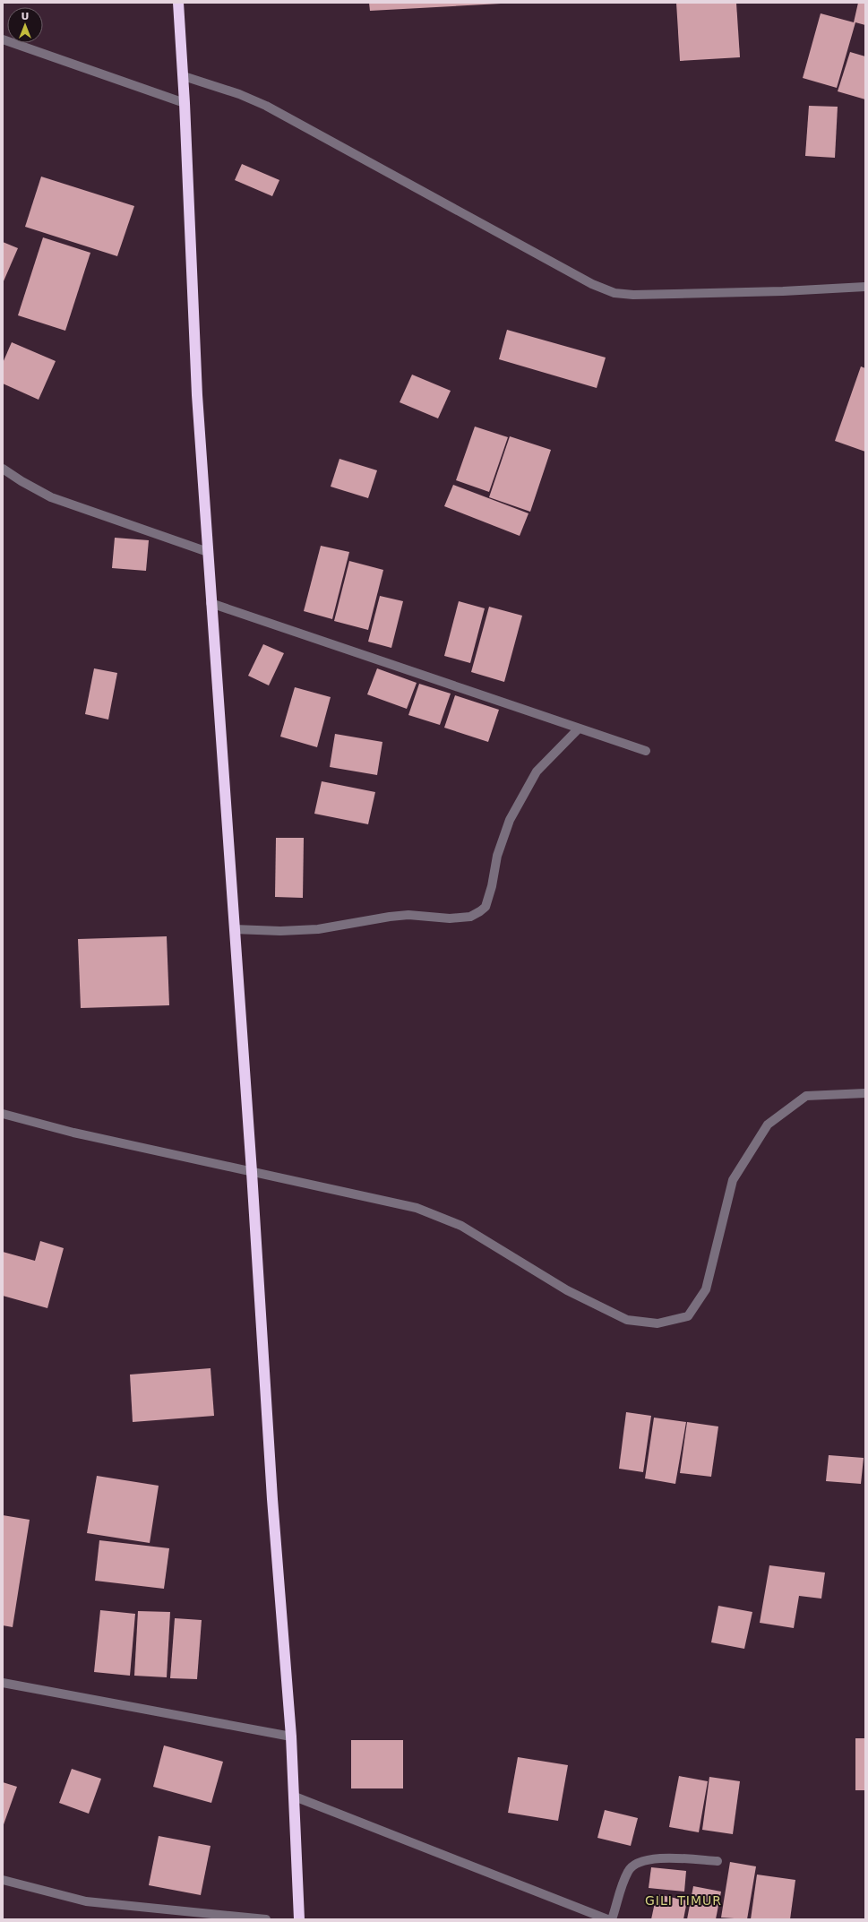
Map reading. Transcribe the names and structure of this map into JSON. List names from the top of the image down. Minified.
{"districts":["GILI TIMUR"],"north":"top"}
